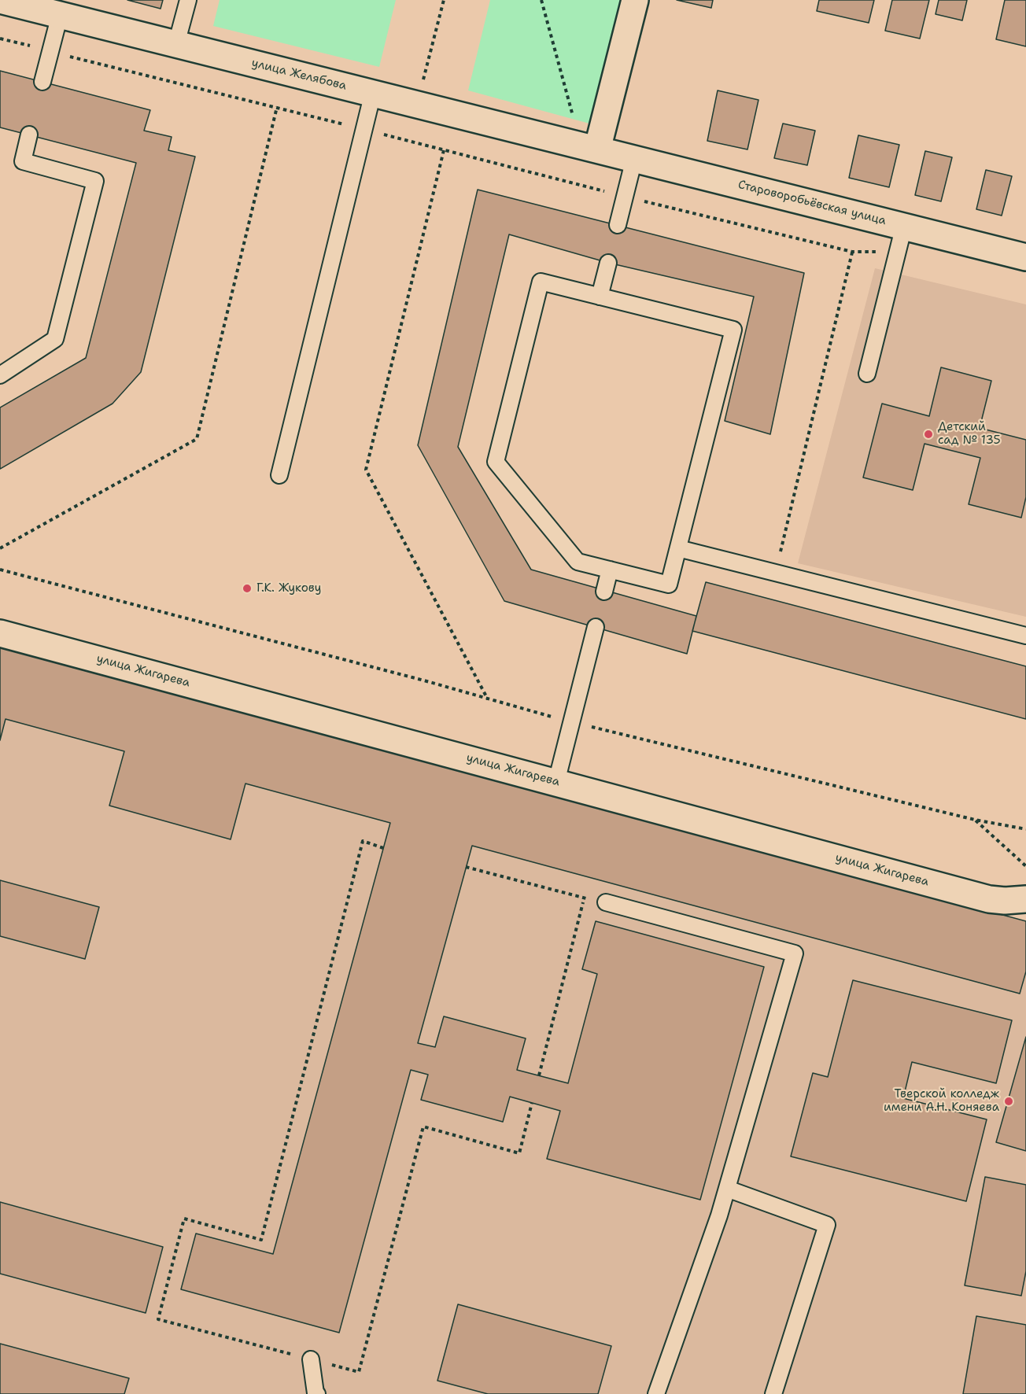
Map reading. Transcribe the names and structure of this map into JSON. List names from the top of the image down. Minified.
{"streets":{"street":["улица Желябова","Староворобьёвская улица","улица Жигарева"]},"crossings":[["улица Желябова","Староворобьёвская улица"]],"places":["Детский сад № 135","Г.К. Жукову","Тверской колледж имени А.Н. Коняева"]}
